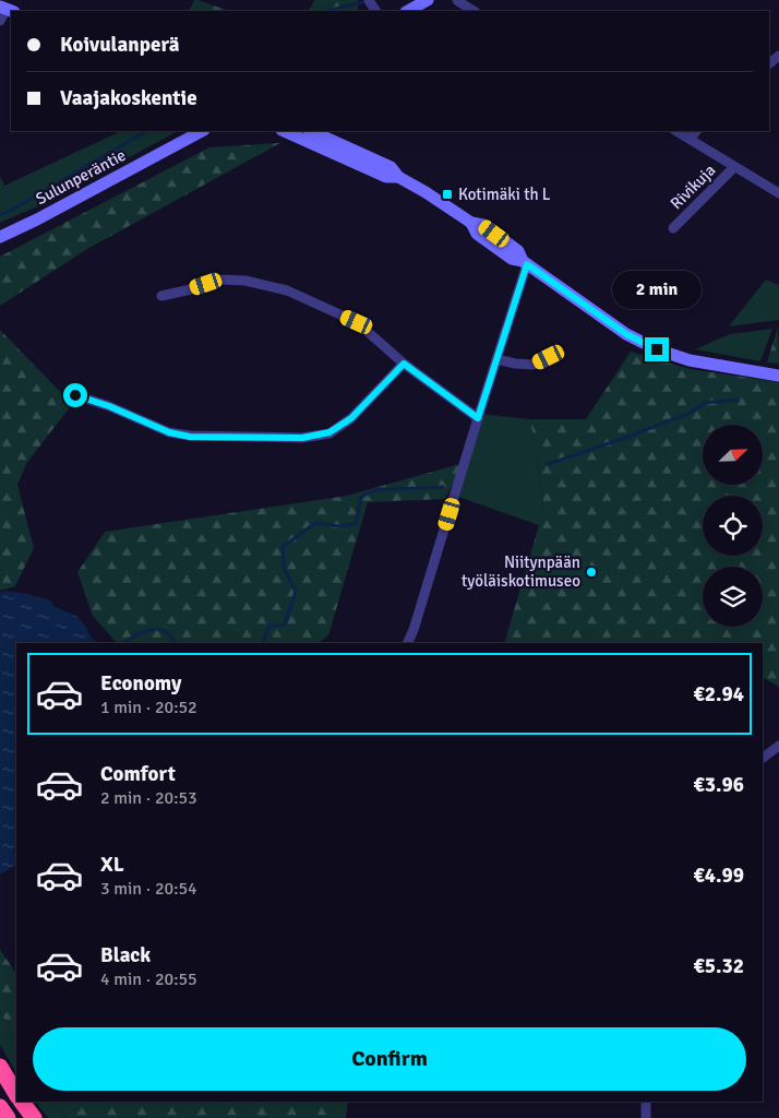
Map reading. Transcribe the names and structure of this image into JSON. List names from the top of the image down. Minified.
{"streets":{"main road":["Sulunperäntie"],"street":["Rivikuja"]},"places":{"transit":["Kotimäki th L"],"other":["Niitynpään työläiskotimuseo"]},"north":"top right","page":{"banner":["Koivulanperä","Vaajakoskentie"],"bubble":"2 min","list":[{"name":"Economy","note":"1 min · 20:52","value":"€2.94"},{"name":"Comfort","note":"2 min · 20:53","value":"€3.96"},{"name":"XL","note":"3 min · 20:54","value":"€4.99"},{"name":"Black","note":"4 min · 20:55","value":"€5.32"}],"buttons":"Confirm"}}
